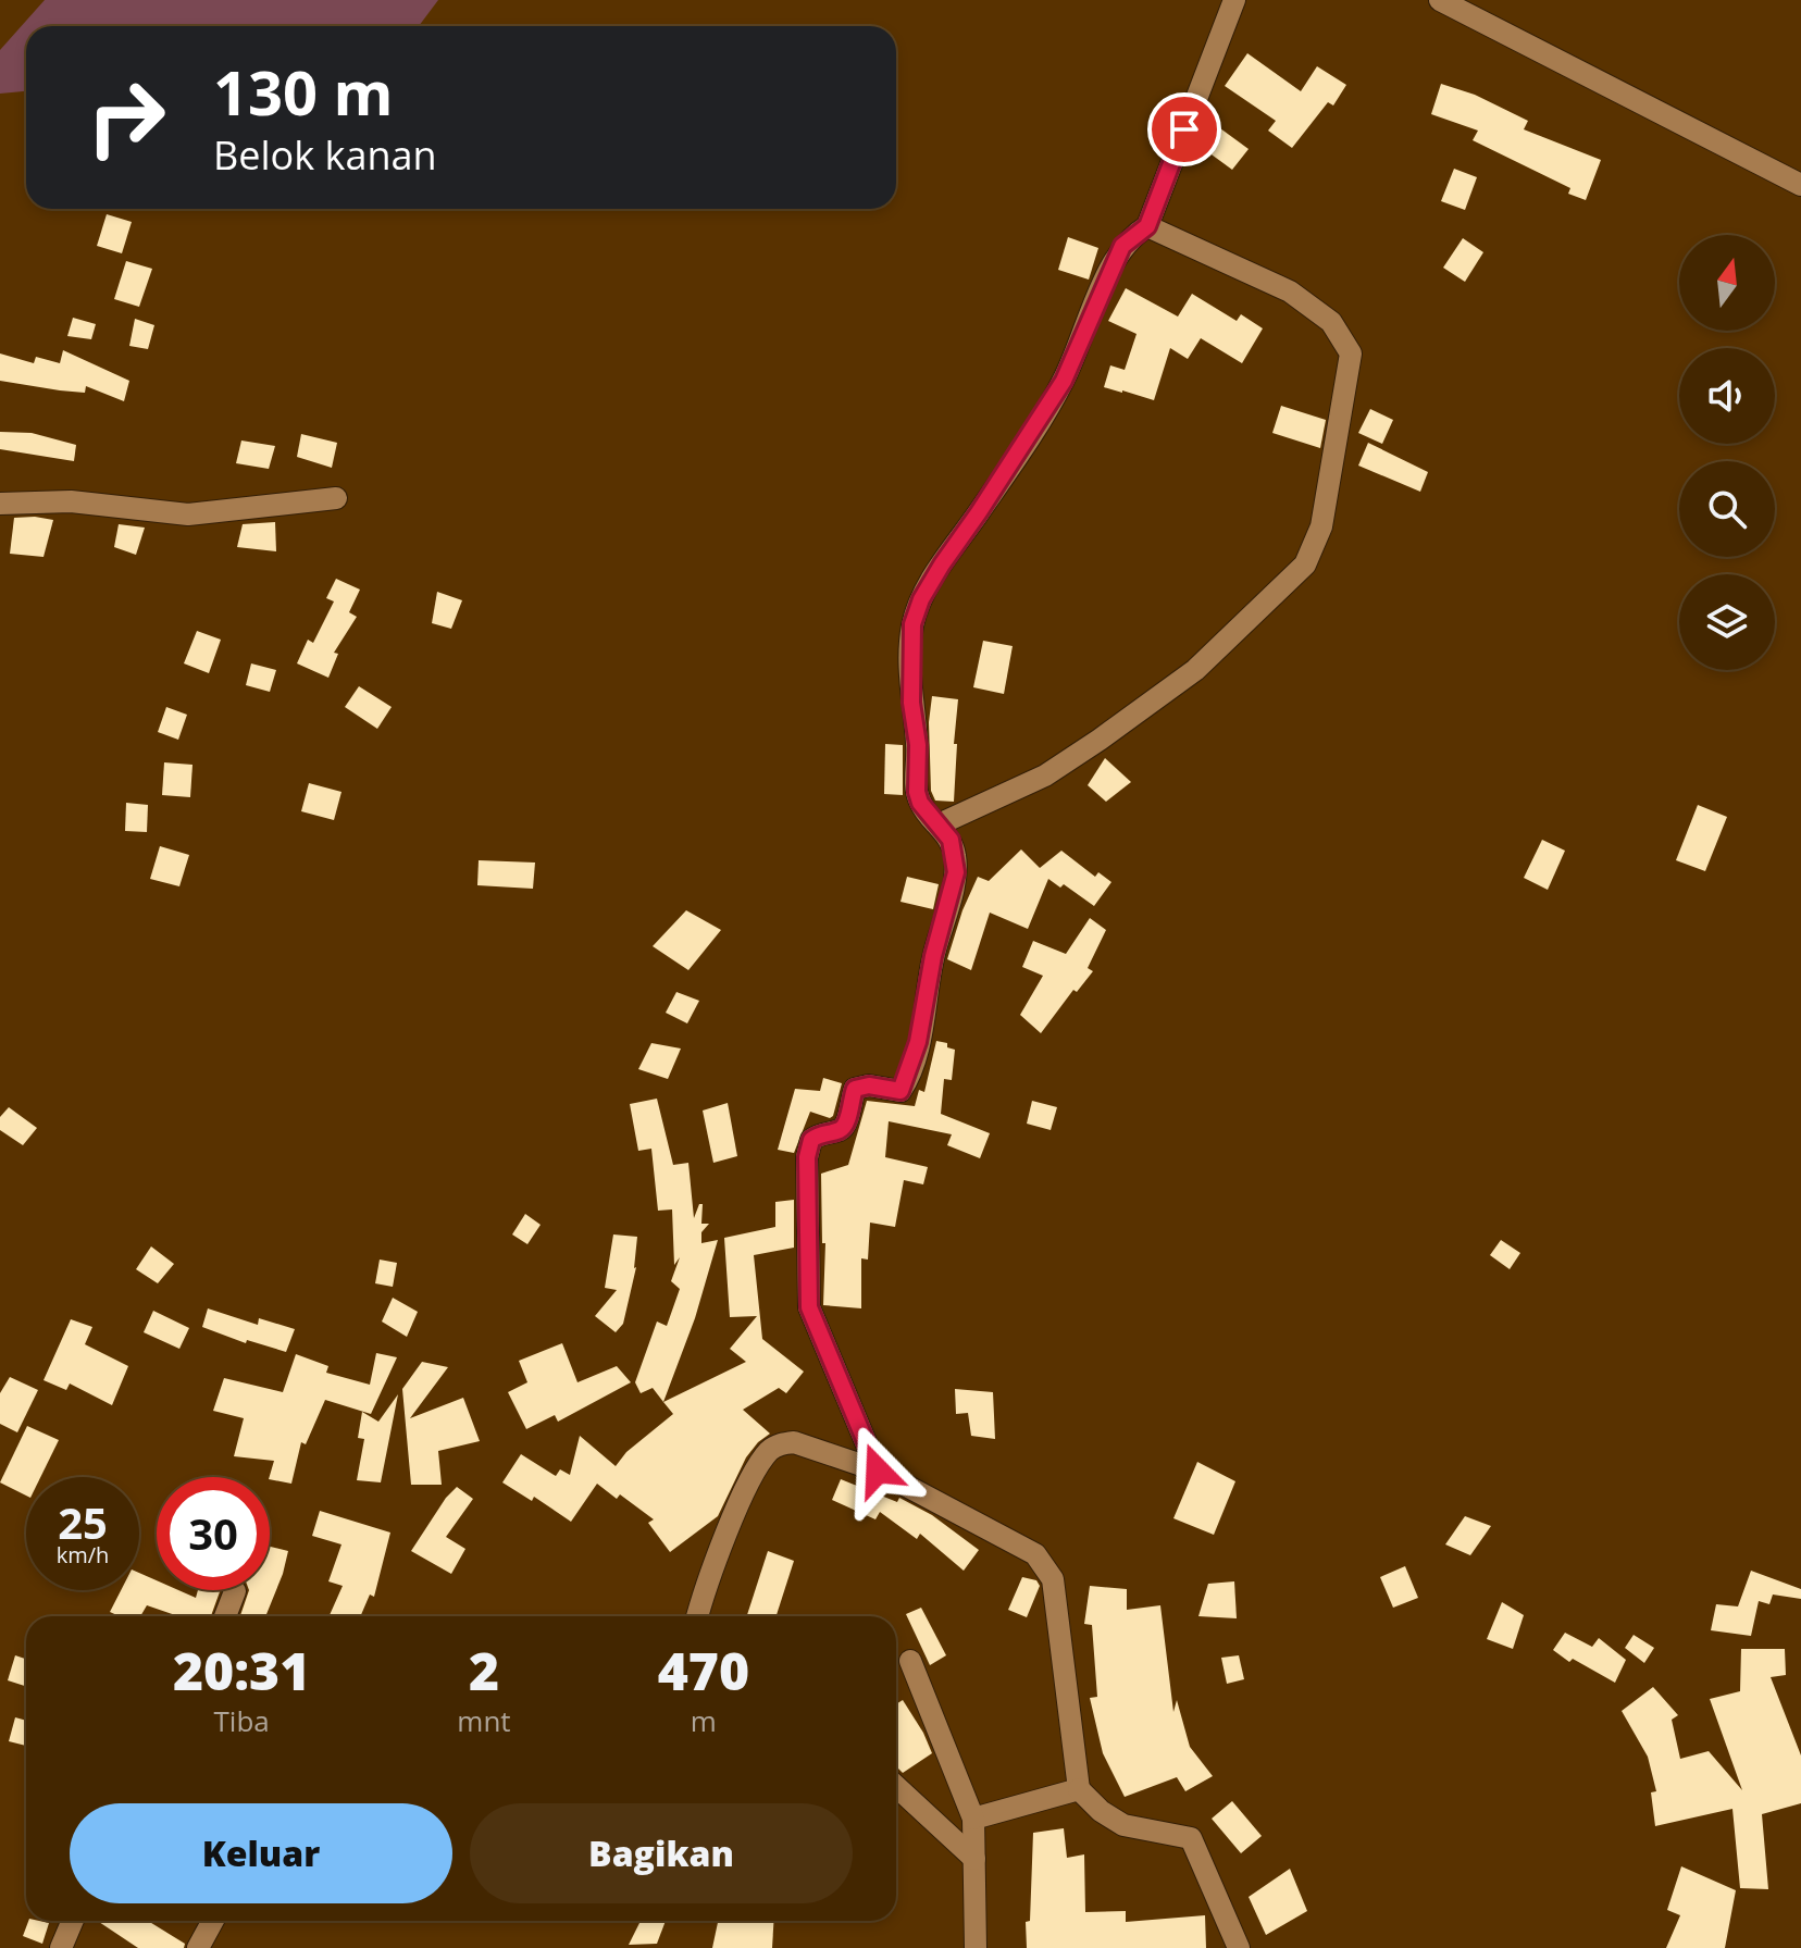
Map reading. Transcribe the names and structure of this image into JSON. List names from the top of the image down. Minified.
{"north":"top","page":{"turn":["130 m","Belok kanan"],"speed":"25 km/h","limit":"30","eta":["20:31","Tiba","2","mnt","470","m"],"buttons":["Keluar","Bagikan"]}}
